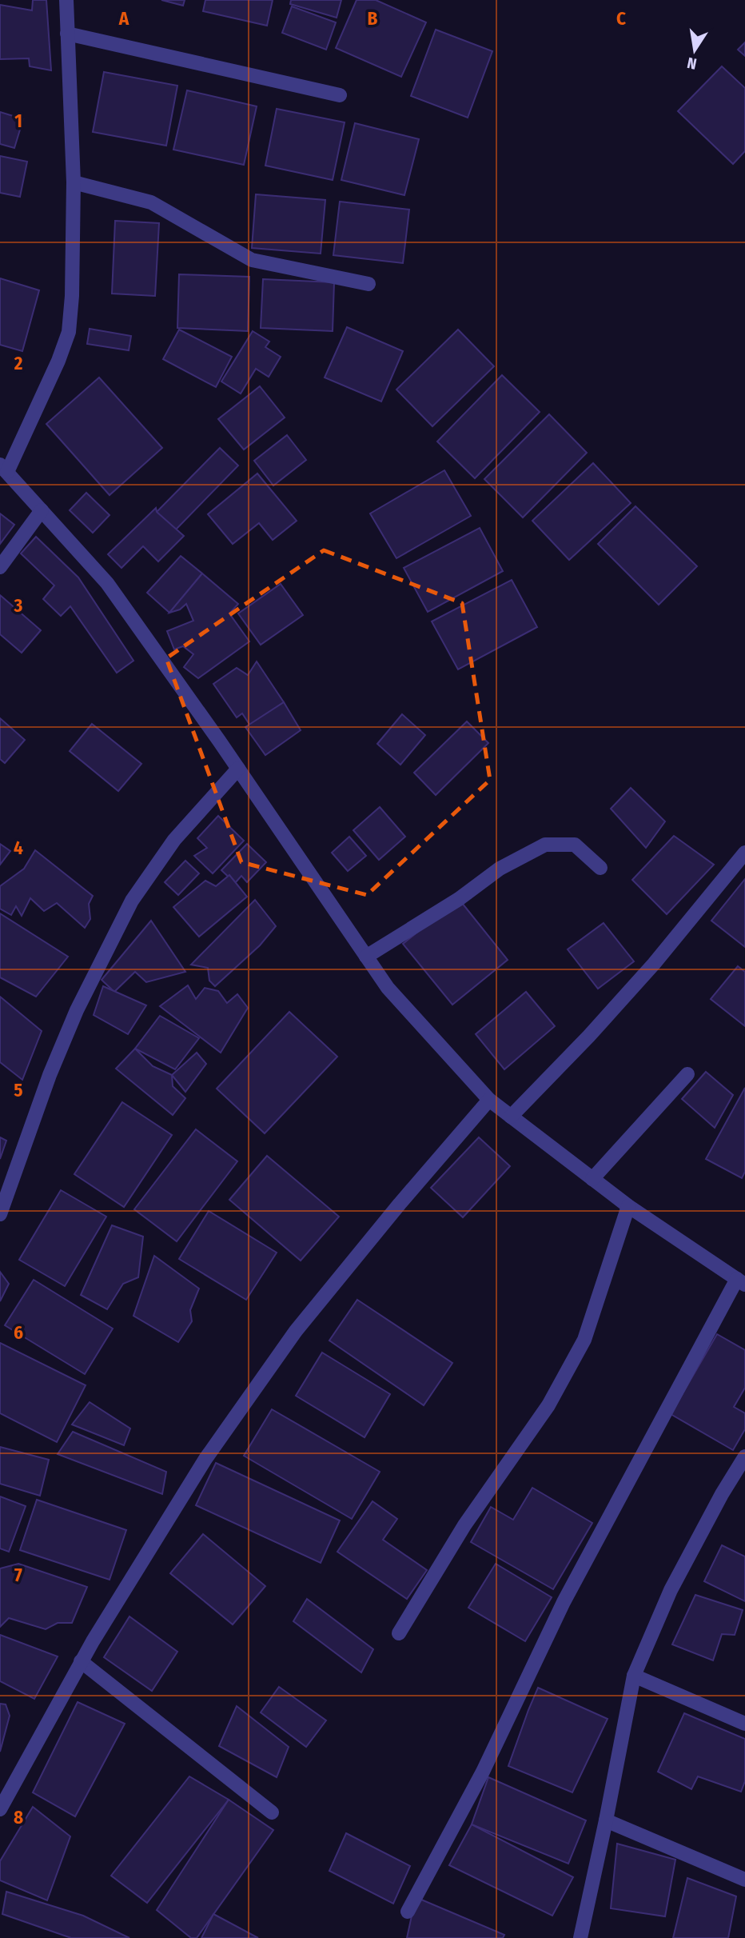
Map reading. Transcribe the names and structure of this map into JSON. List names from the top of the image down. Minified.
{"north":"bottom","grid":{"columns":["A","B","C"],"rows":["1","2","3","4","5","6","7","8"]}}
